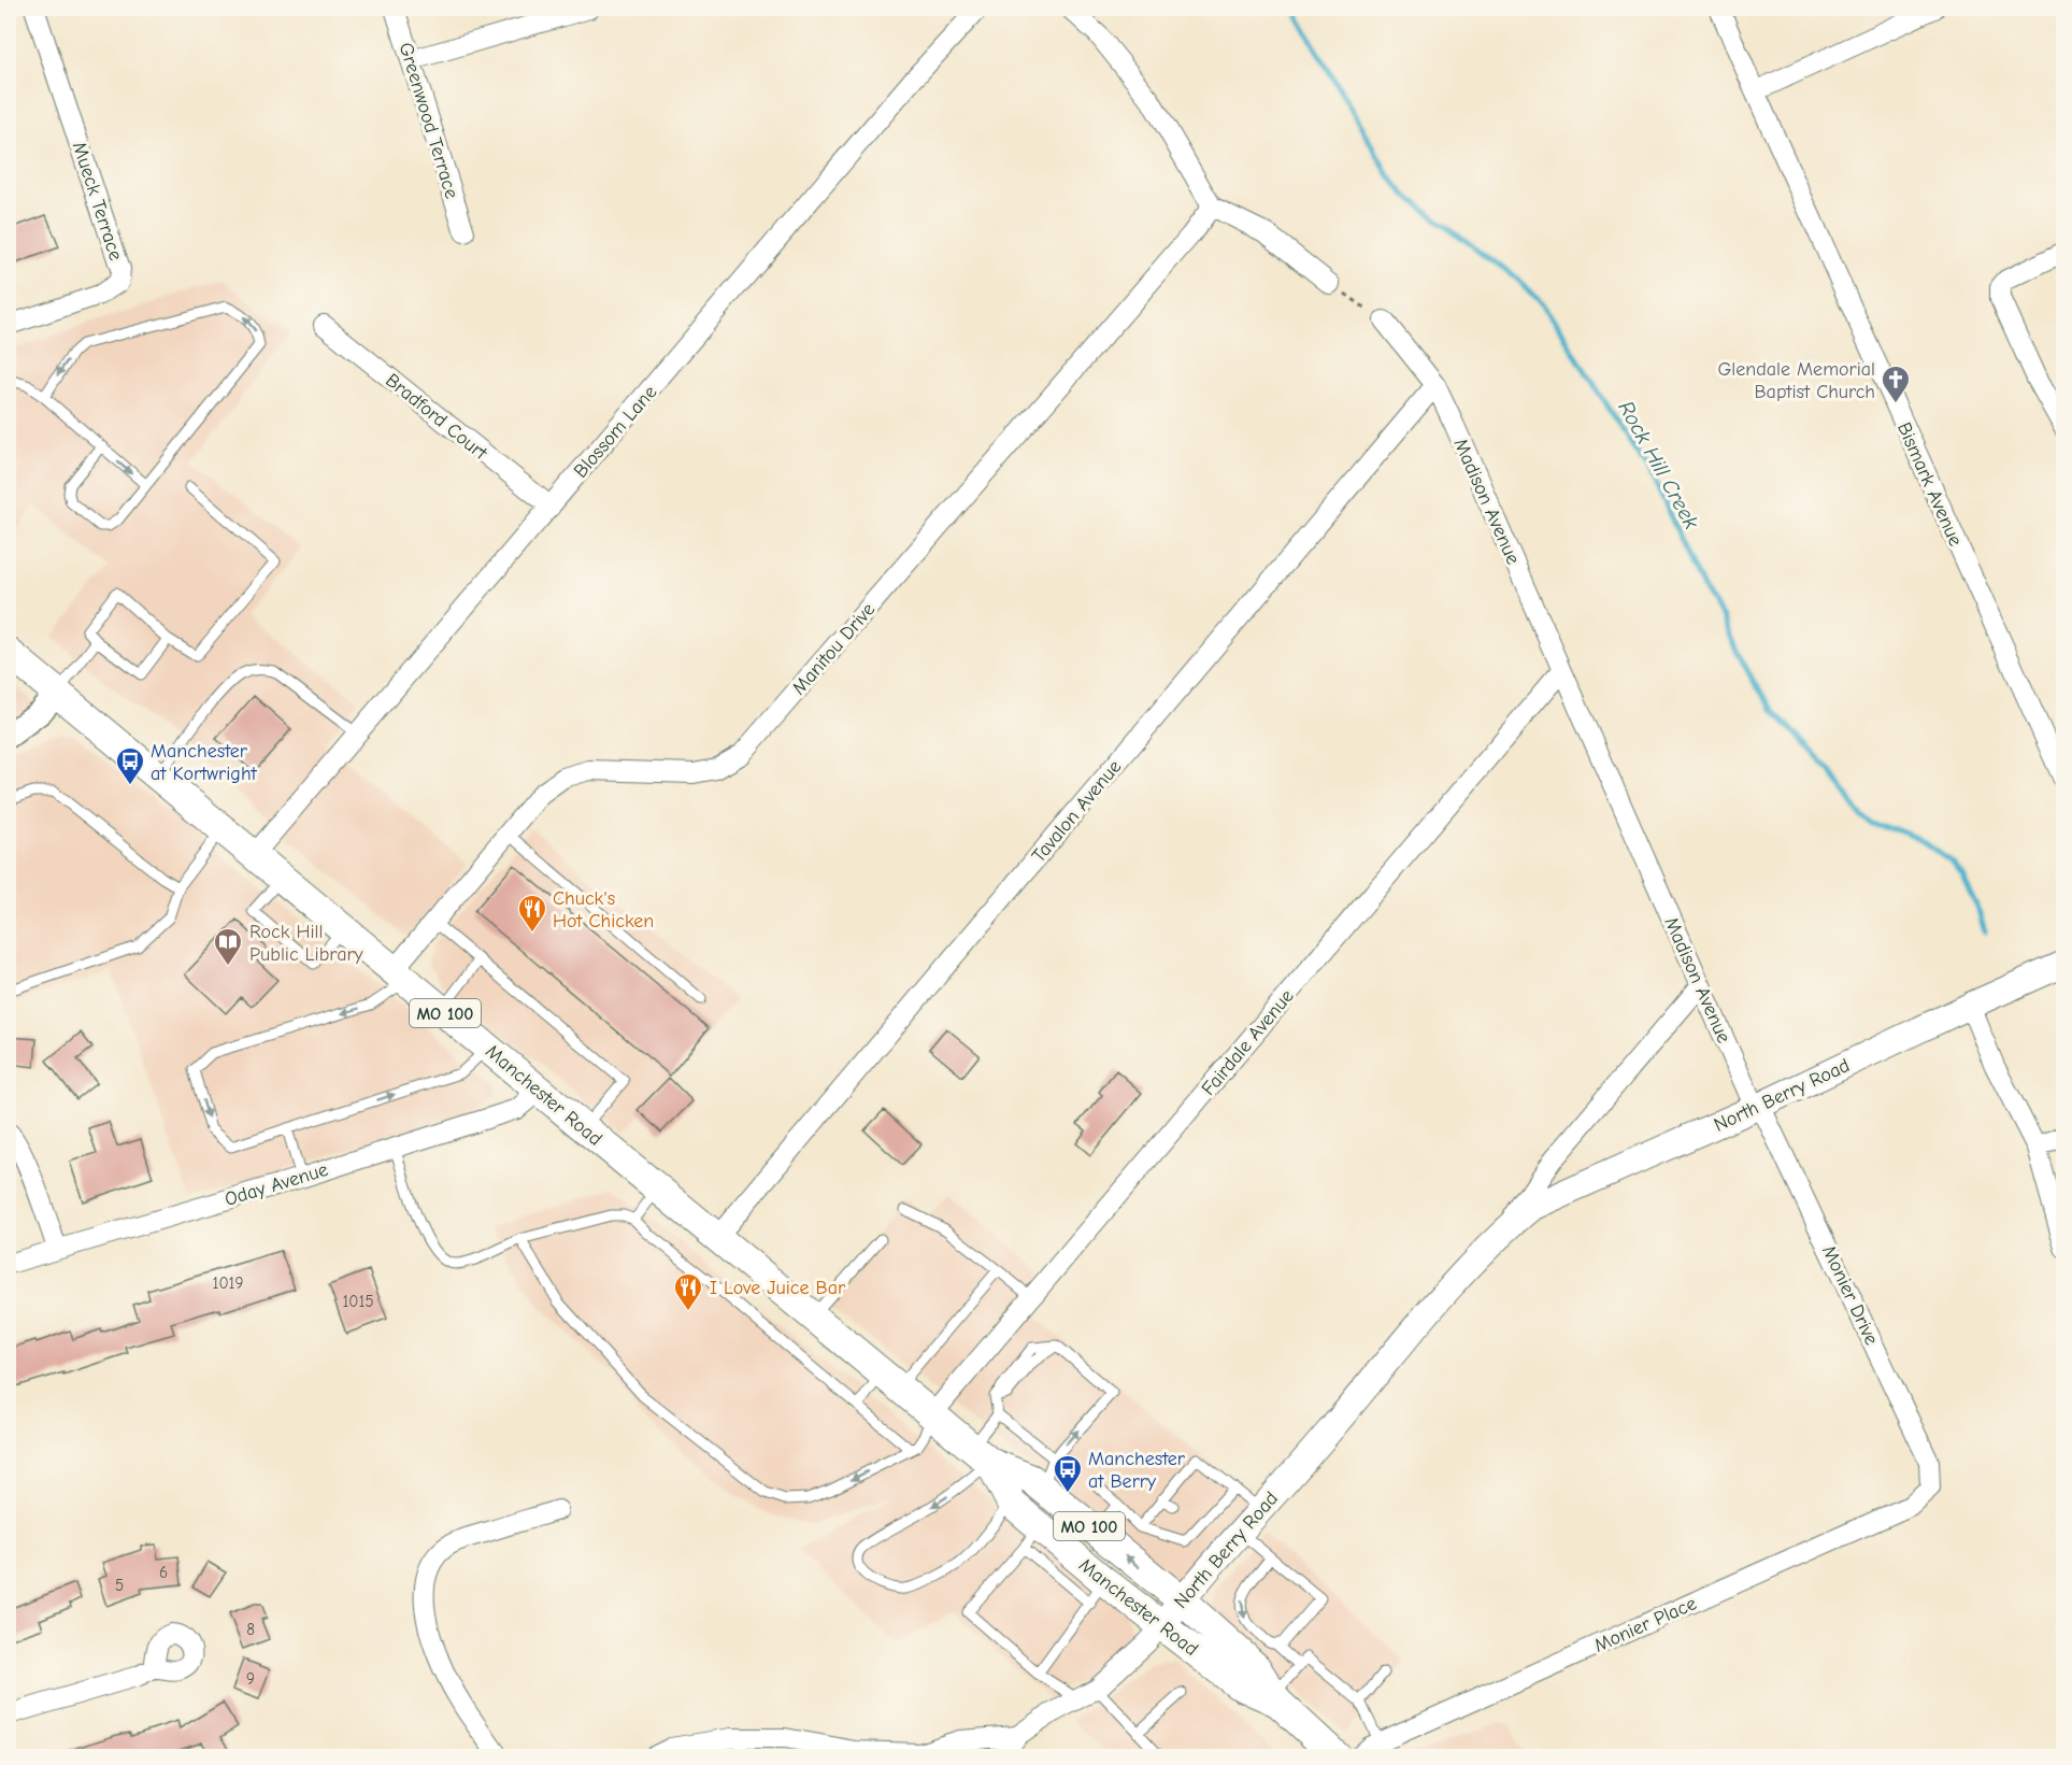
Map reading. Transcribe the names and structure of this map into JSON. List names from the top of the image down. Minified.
{"streets":{"main road":["MO 100","Manchester Road","North Berry Road"],"street":["Greenwood Terrace","Mueck Terrace","Bradford Court","Blossom Lane","Bismark Avenue","Madison Avenue","Manitou Drive","Tavalon Avenue","Fairdale Avenue","Oday Avenue","Monier Drive","Monier Place"]},"crossings":[["Bradford Court","Blossom Lane"],["Blossom Lane","Manchester Road"],["Madison Avenue","Tavalon Avenue"],["Madison Avenue","Fairdale Avenue"],["Madison Avenue","North Berry Road"],["Madison Avenue","Monier Drive"],["Manitou Drive","Manchester Road"],["Tavalon Avenue","Manchester Road"],["Fairdale Avenue","Manchester Road"],["Manchester Road","North Berry Road"],["Manchester Road","Oday Avenue"],["North Berry Road","Monier Drive"],["Monier Drive","Monier Place"]],"water":["Rock Hill Creek"],"places":{"church":["Glendale Memorial Baptist Church"],"bus stop":["Manchester at Kortwright","Manchester at Berry"],"restaurant":["Chuck's Hot Chicken","I Love Juice Bar"],"library":["Rock Hill Public Library"]},"house_numbers":["1019","1015","6","5","8","9"]}
